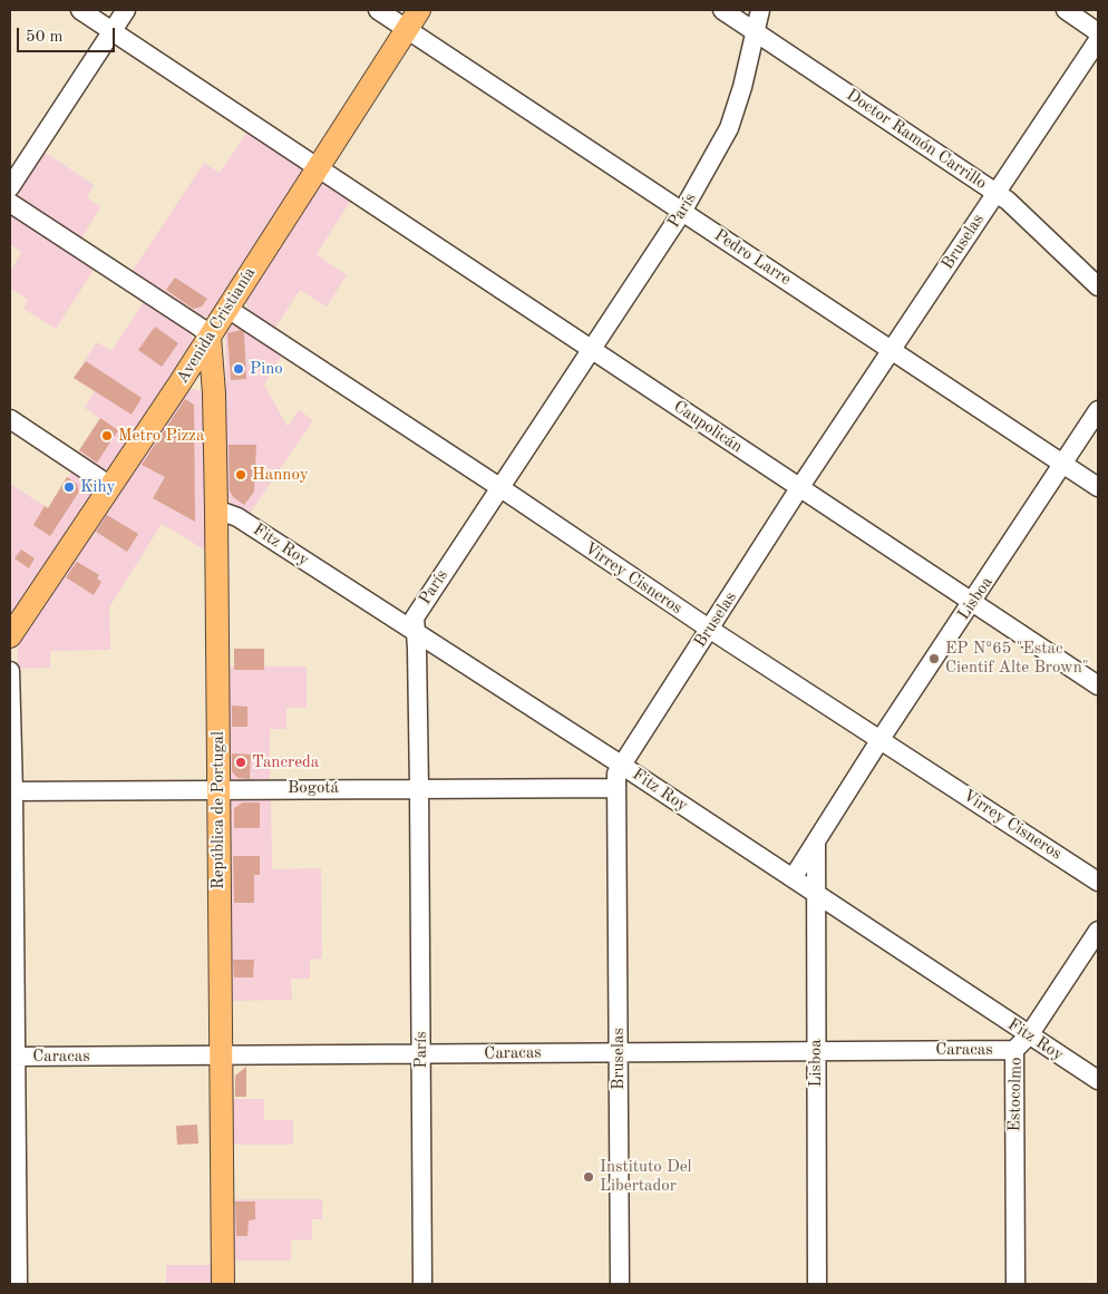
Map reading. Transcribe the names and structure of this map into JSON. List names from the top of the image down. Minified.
{"streets":{"main road":["Avenida Cristianía","República de Portugal"],"street":["Doctor Ramón Carrillo","París","Bruselas","Pedro Larre","Caupolicán","Fitz Roy","Virrey Cisneros","Lisboa","Bogotá","Caracas","Estocolmo"]},"crossings":[["Doctor Ramón Carrillo","París"],["Doctor Ramón Carrillo","Bruselas"],["París","Pedro Larre"],["París","Caupolicán"],["París","Fitz Roy"],["París","Virrey Cisneros"],["París","Bogotá"],["París","Caracas"],["Bruselas","Pedro Larre"],["Bruselas","Caupolicán"],["Bruselas","Fitz Roy"],["Bruselas","Virrey Cisneros"],["Bruselas","Bogotá"],["Bruselas","Caracas"],["Pedro Larre","Avenida Cristianía"],["Pedro Larre","Lisboa"],["Avenida Cristianía","Caupolicán"],["Avenida Cristianía","Virrey Cisneros"],["Avenida Cristianía","República de Portugal"],["Caupolicán","Lisboa"],["Fitz Roy","Lisboa"],["Fitz Roy","República de Portugal"],["Fitz Roy","Estocolmo"],["Virrey Cisneros","Lisboa"],["Lisboa","Caracas"],["Bogotá","República de Portugal"],["República de Portugal","Caracas"],["Caracas","Estocolmo"]],"places":["Pino","Metro Pizza","Hannoy","Kihy","EP Nº65 \"Estac Cientif Alte Brown\"","Tancreda","Instituto Del Libertador"],"scale_bar":"50 m"}
